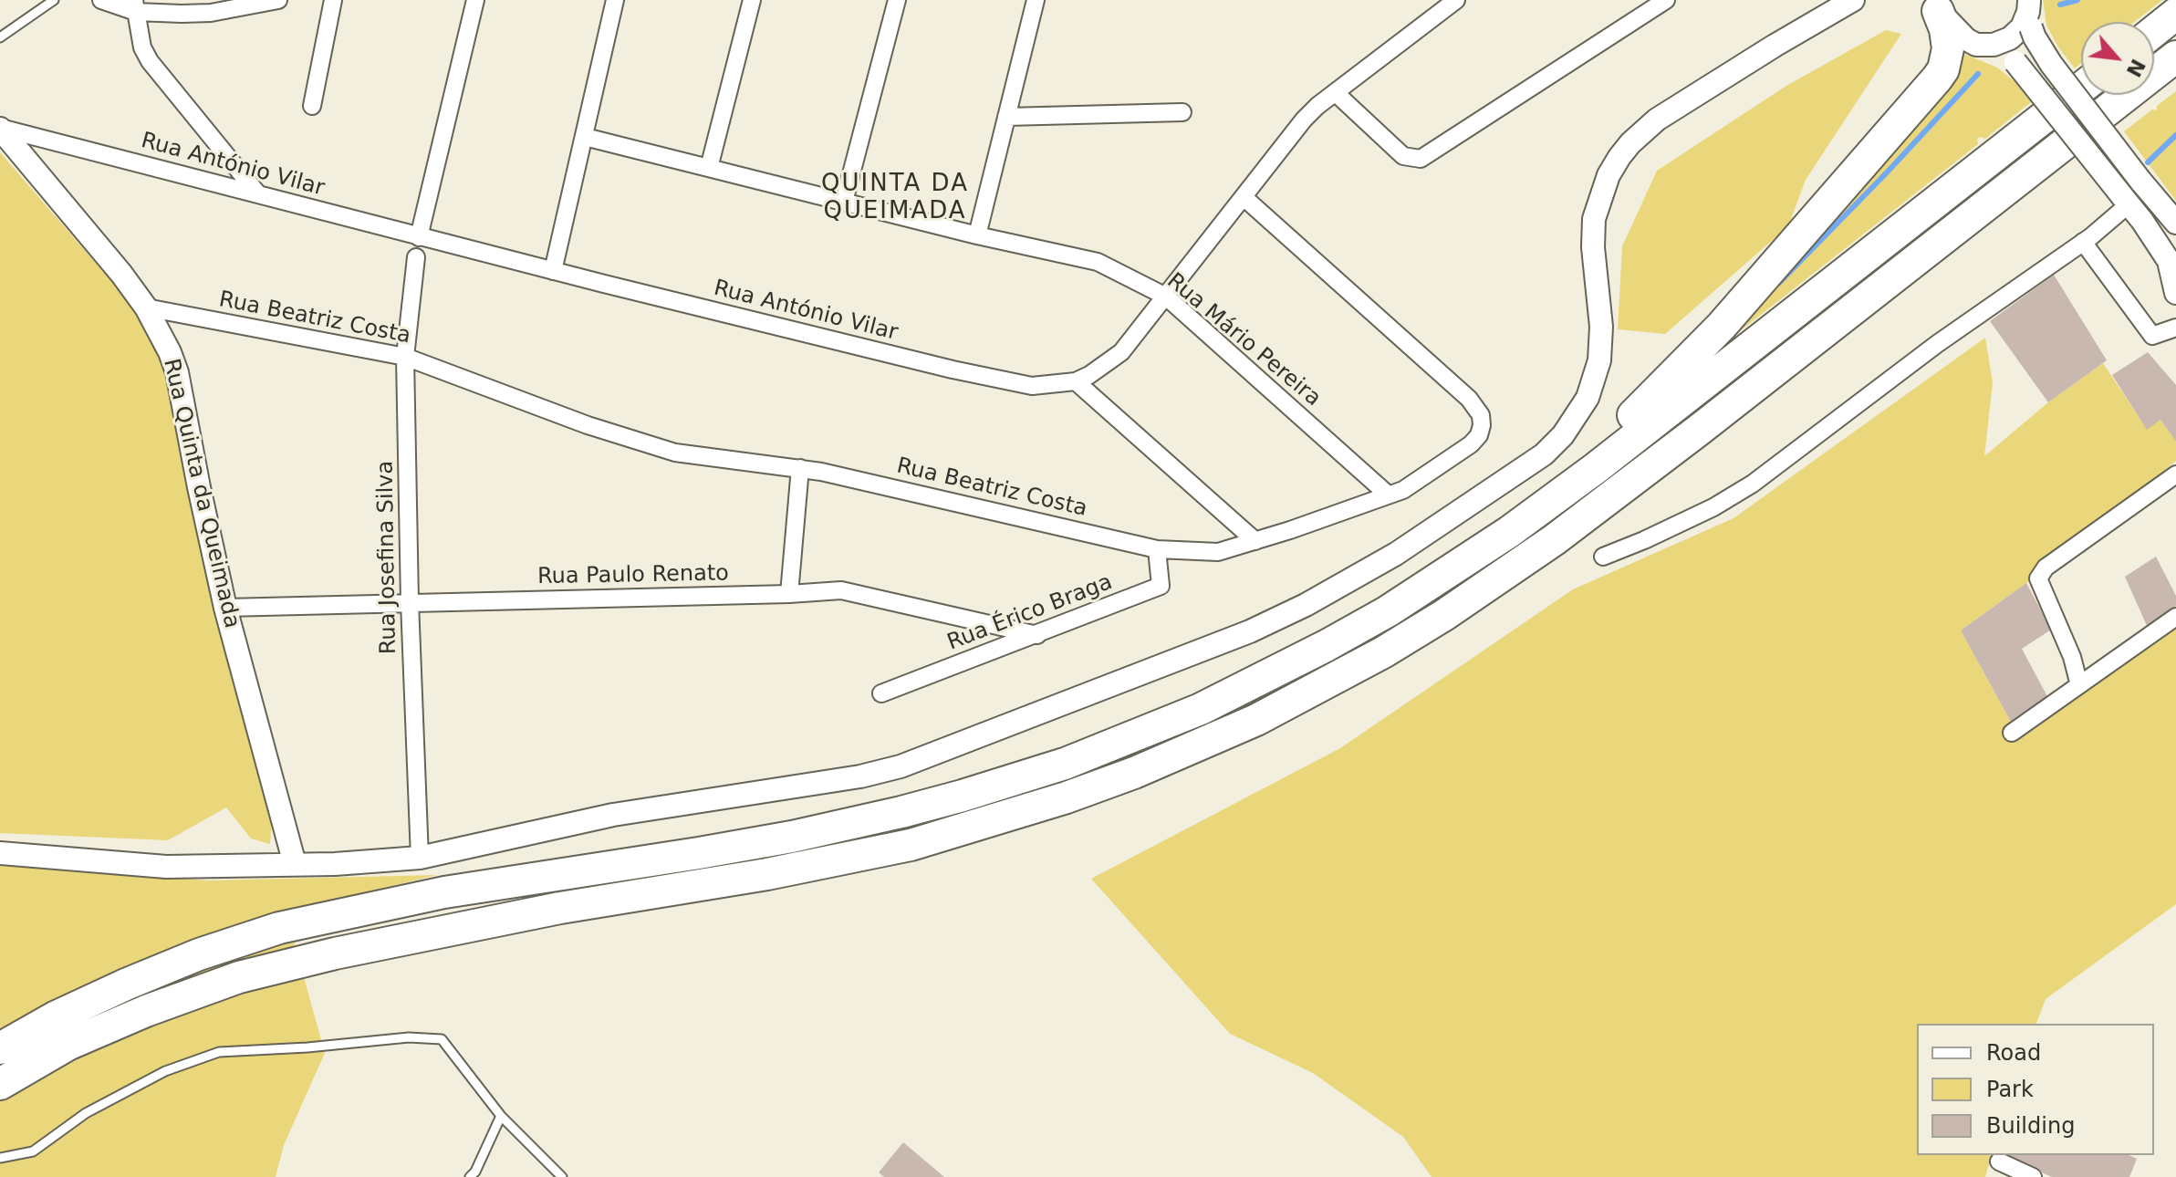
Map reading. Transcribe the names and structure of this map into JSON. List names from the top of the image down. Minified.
{"streets":{"street":["Rua António Vilar","Rua Beatriz Costa","Rua Mário Pereira","Rua Quinta da Queimada","Rua Josefina Silva","Rua Paulo Renato","Rua Érico Braga"]},"crossings":[["Rua António Vilar","Rua Beatriz Costa"],["Rua António Vilar","Rua Mário Pereira"],["Rua António Vilar","Rua Quinta da Queimada"],["Rua Beatriz Costa","Rua Mário Pereira"],["Rua Beatriz Costa","Rua Quinta da Queimada"],["Rua Beatriz Costa","Rua Josefina Silva"],["Rua Beatriz Costa","Rua Érico Braga"],["Rua Quinta da Queimada","Rua Paulo Renato"],["Rua Josefina Silva","Rua Paulo Renato"],["Rua Paulo Renato","Rua Érico Braga"]],"districts":["QUINTA DA QUEIMADA"],"legend":["Road","Park","Building"],"north":"bottom right"}
